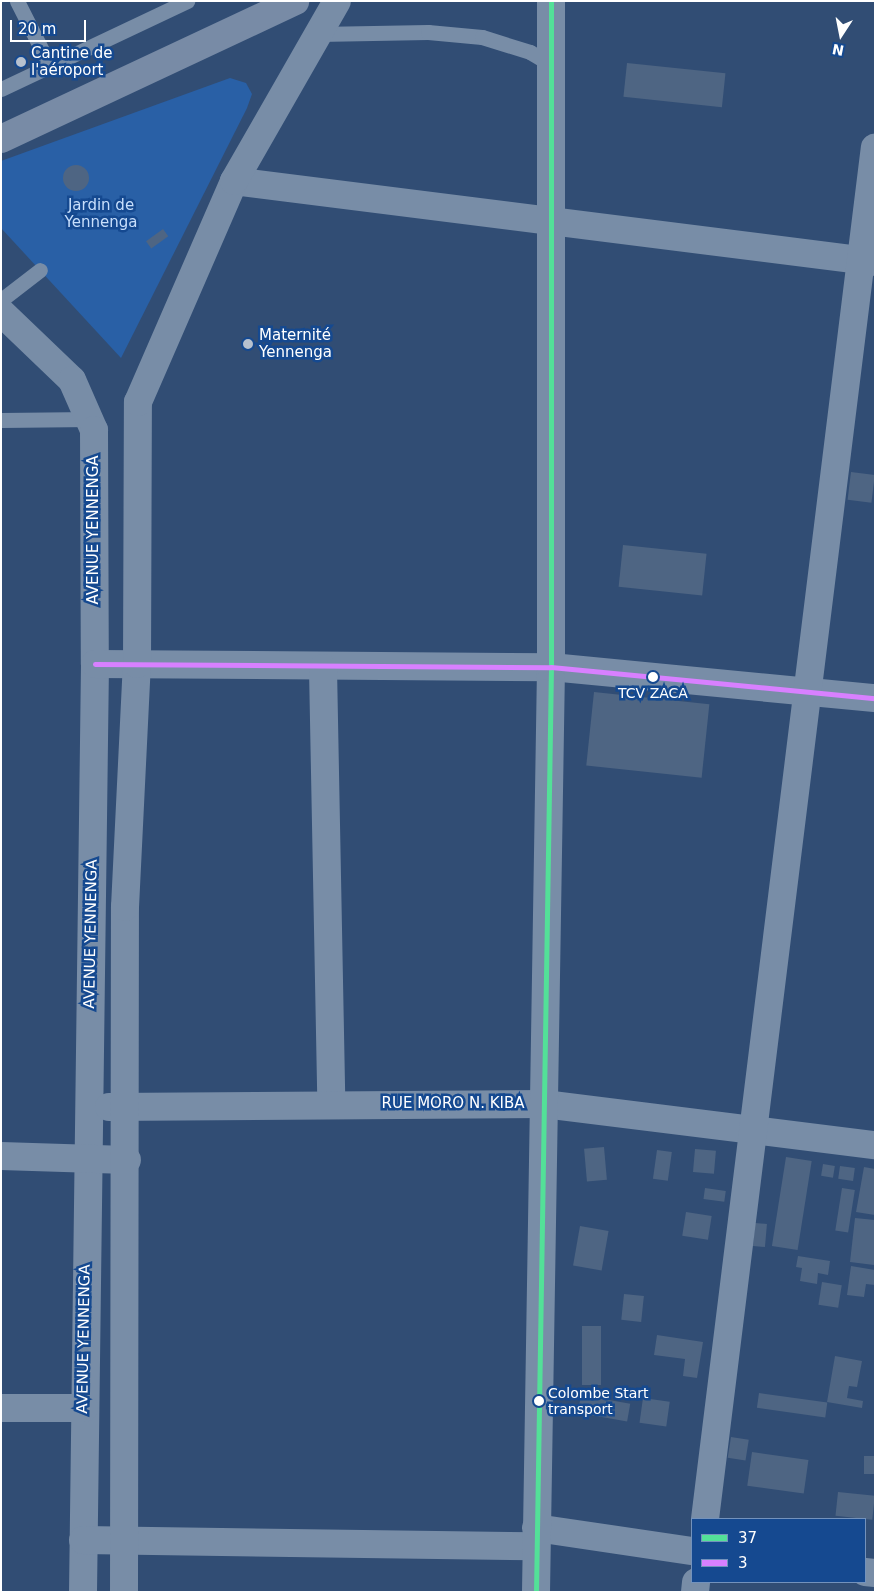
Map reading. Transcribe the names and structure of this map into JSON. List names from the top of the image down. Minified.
{"streets":{"street":["AVENUE YENNENGA","RUE MORO N. KIBA"]},"crossings":[["AVENUE YENNENGA","RUE MORO N. KIBA"]],"parks":["Jardin de Yennenga"],"places":["Cantine de l'aéroport","Maternité Yennenga","TCV ZACA","Colombe Start transport"],"lines":["transit line 37","transit line 3"],"legend":["37","3"],"scale_bar":"20 m","north":"bottom"}
